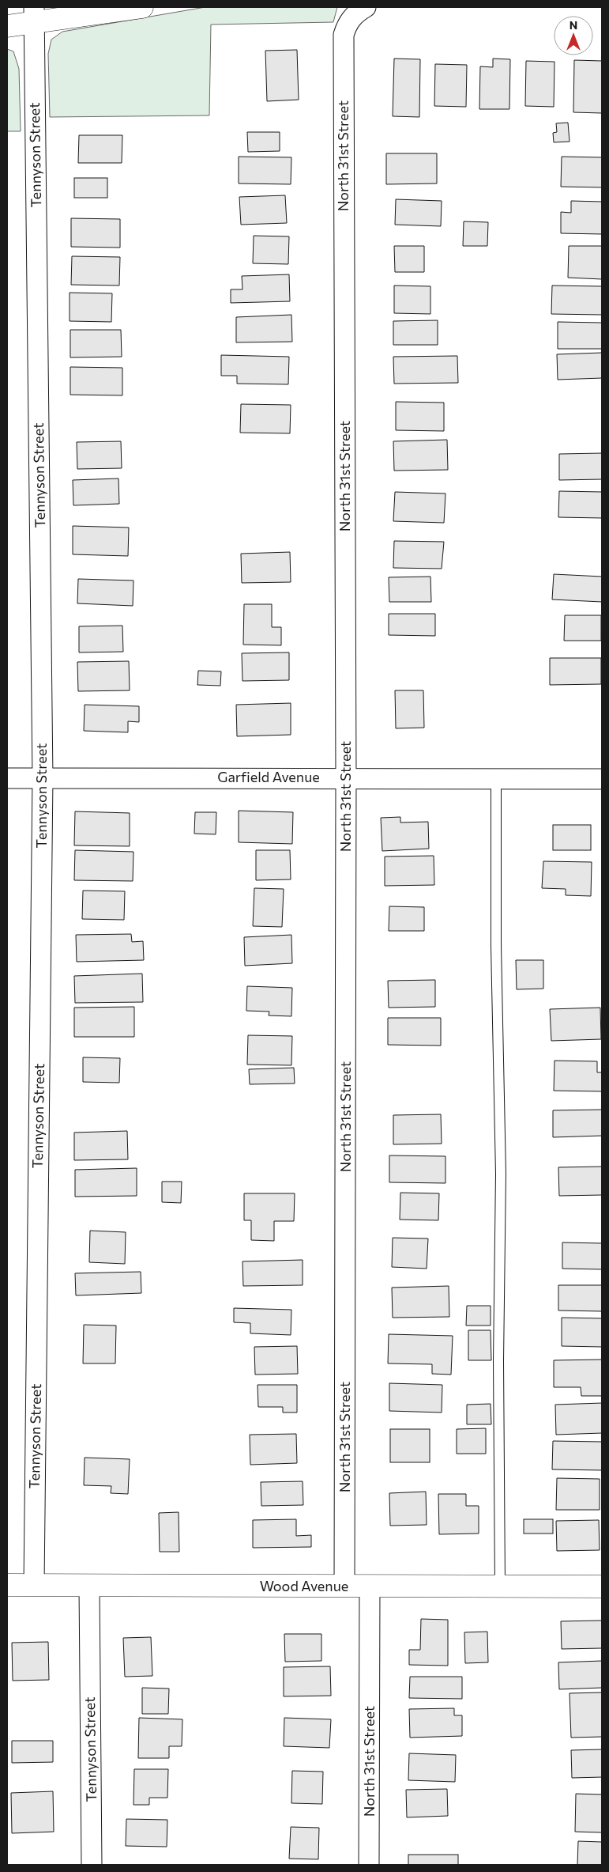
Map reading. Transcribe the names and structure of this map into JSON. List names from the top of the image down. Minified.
{"streets":{"street":["Tennyson Street","North 31st Street","Garfield Avenue","Wood Avenue"]},"crossings":[["Tennyson Street","Garfield Avenue"],["Tennyson Street","Wood Avenue"],["North 31st Street","Garfield Avenue"],["North 31st Street","Wood Avenue"]],"north":"top"}
